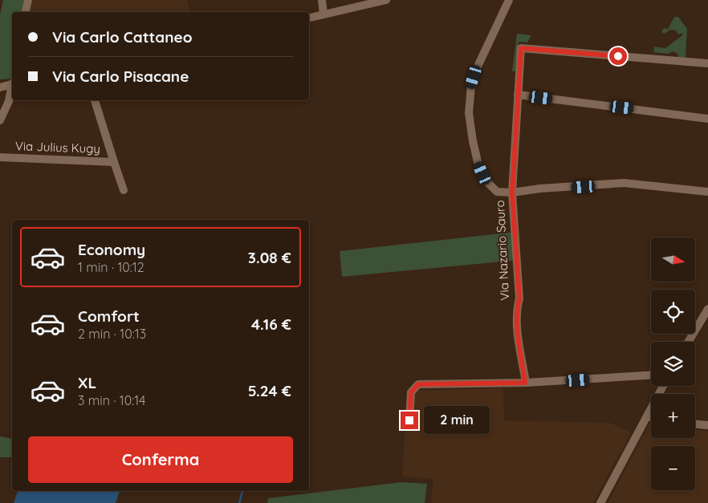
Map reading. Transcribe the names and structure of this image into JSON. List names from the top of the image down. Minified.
{"streets":{"street":["Via Julius Kugy","Via Nazario Sauro"]},"north":"right","page":{"banner":["Via Carlo Cattaneo","Via Carlo Pisacane"],"list":[{"name":"Economy","note":"1 min · 10:12","value":"3.08 €"},{"name":"Comfort","note":"2 min · 10:13","value":"4.16 €"},{"name":"XL","note":"3 min · 10:14","value":"5.24 €"}],"map_buttons":["+","−"],"bubble":"2 min","buttons":"Conferma"}}
